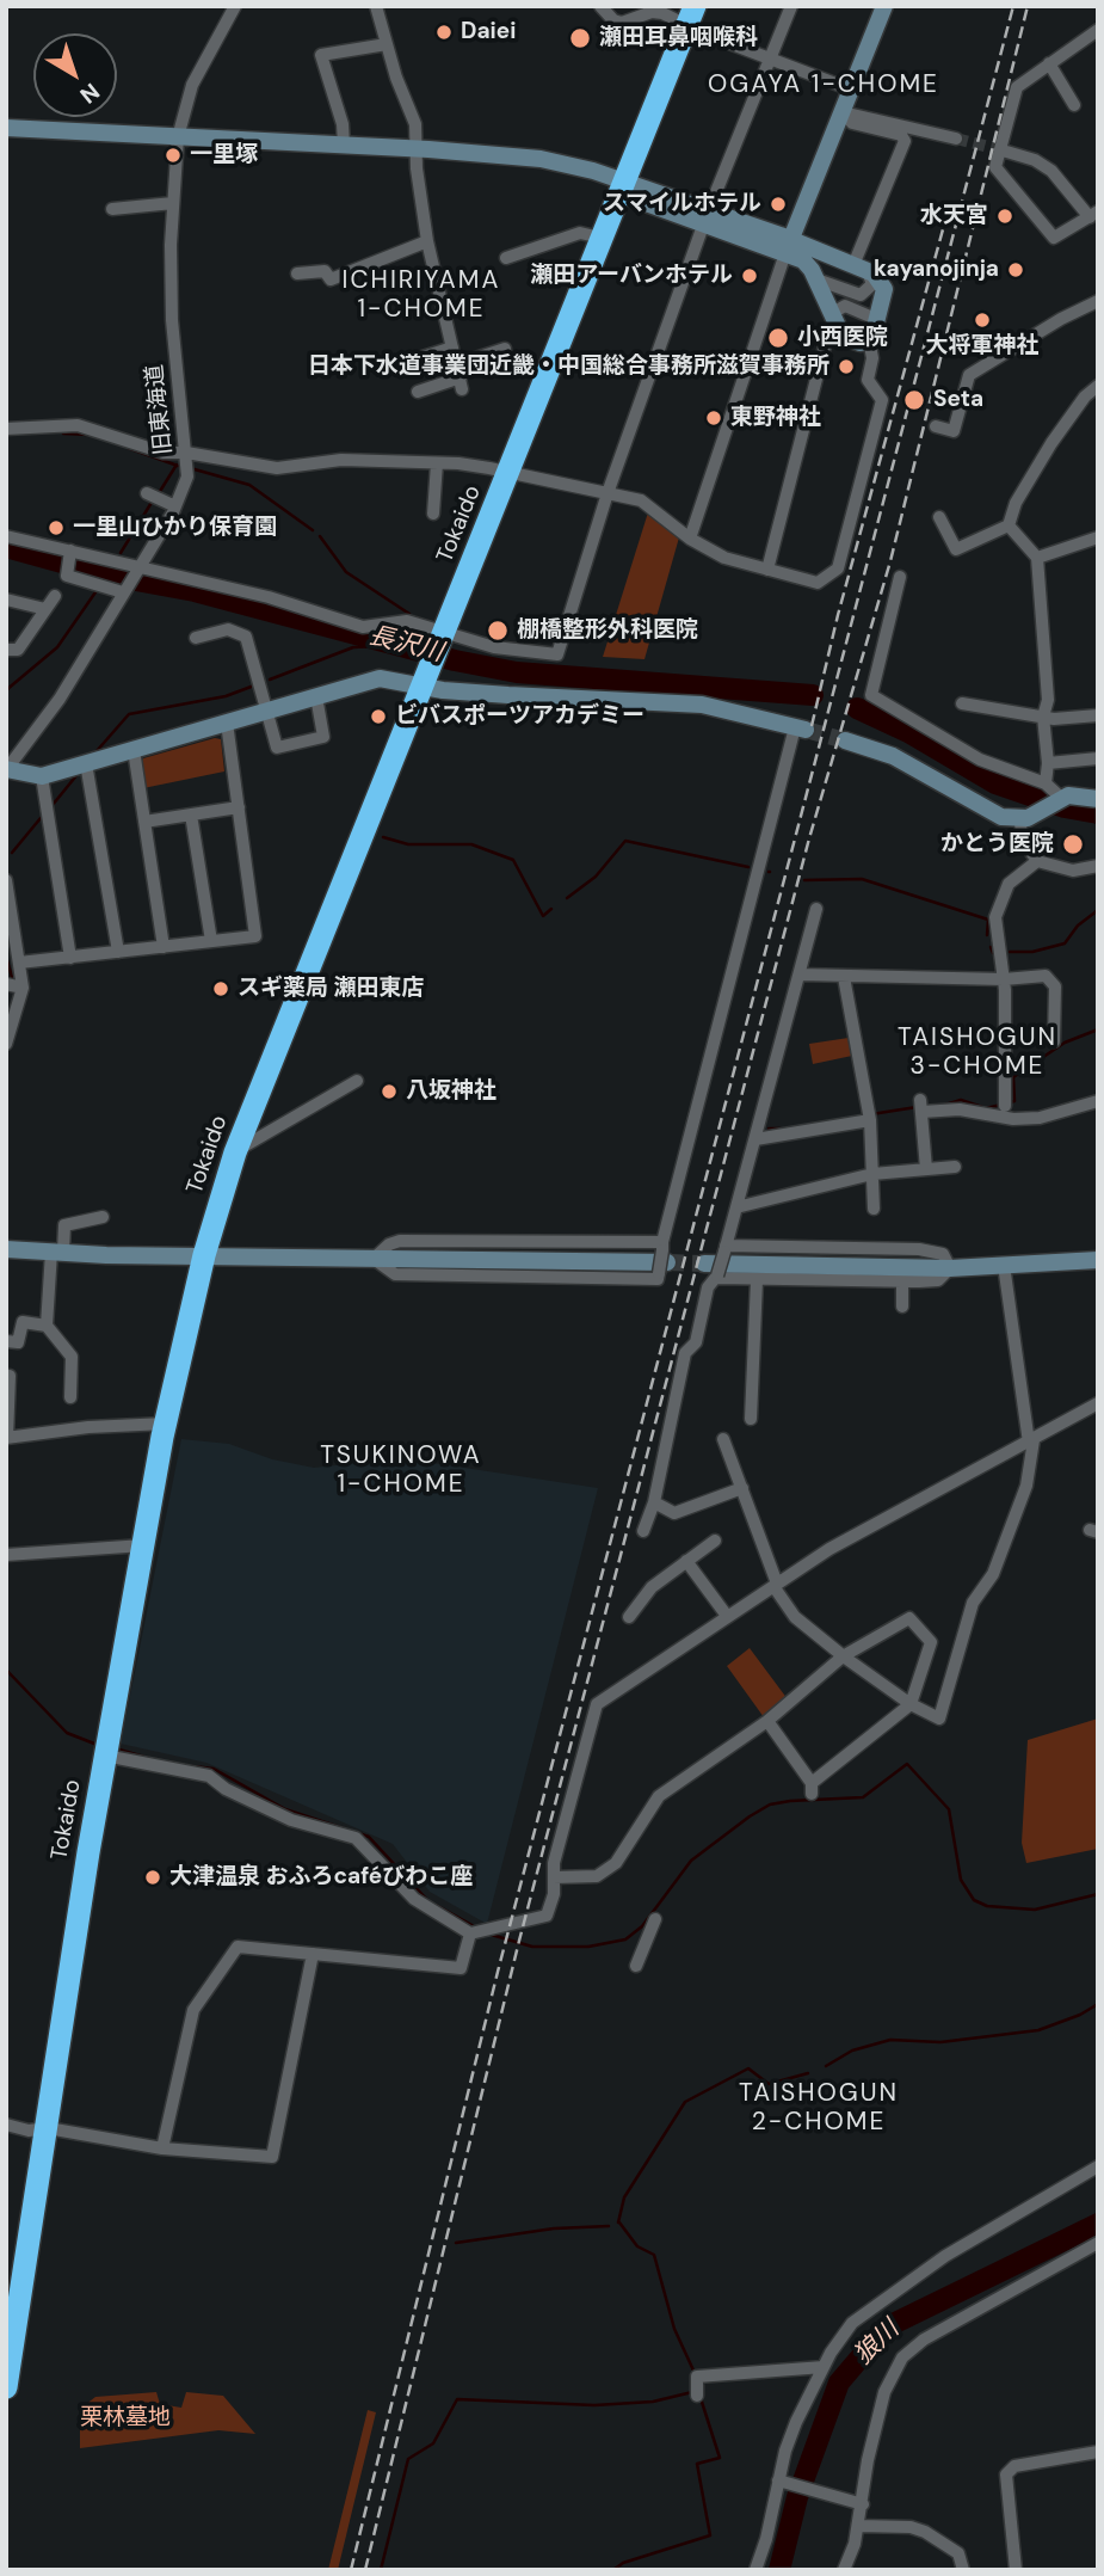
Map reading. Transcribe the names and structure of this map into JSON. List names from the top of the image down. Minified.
{"streets":{"highway":["Tokaido"],"street":["旧東海道"]},"districts":["OGAYA 1-CHOME","ICHIRIYAMA 1-CHOME","TAISHOGUN 3-CHOME","TSUKINOWA 1-CHOME","TAISHOGUN 2-CHOME"],"water":["長沢川","狼川"],"parks":["栗林墓地"],"places":["Daiei","瀬田耳鼻咽喉科","一里塚","スマイルホテル","水天宮","kayanojinja","瀬田アーバンホテル","大将軍神社","小西医院","日本下水道事業団近畿・中国総合事務所滋賀事務所","Seta","東野神社","一里山ひかり保育園","棚橋整形外科医院","ビバスポーツアカデミー","かとう医院","スギ薬局 瀬田東店","八坂神社","大津温泉 おふろcaféびわこ座"],"north":"bottom right"}
